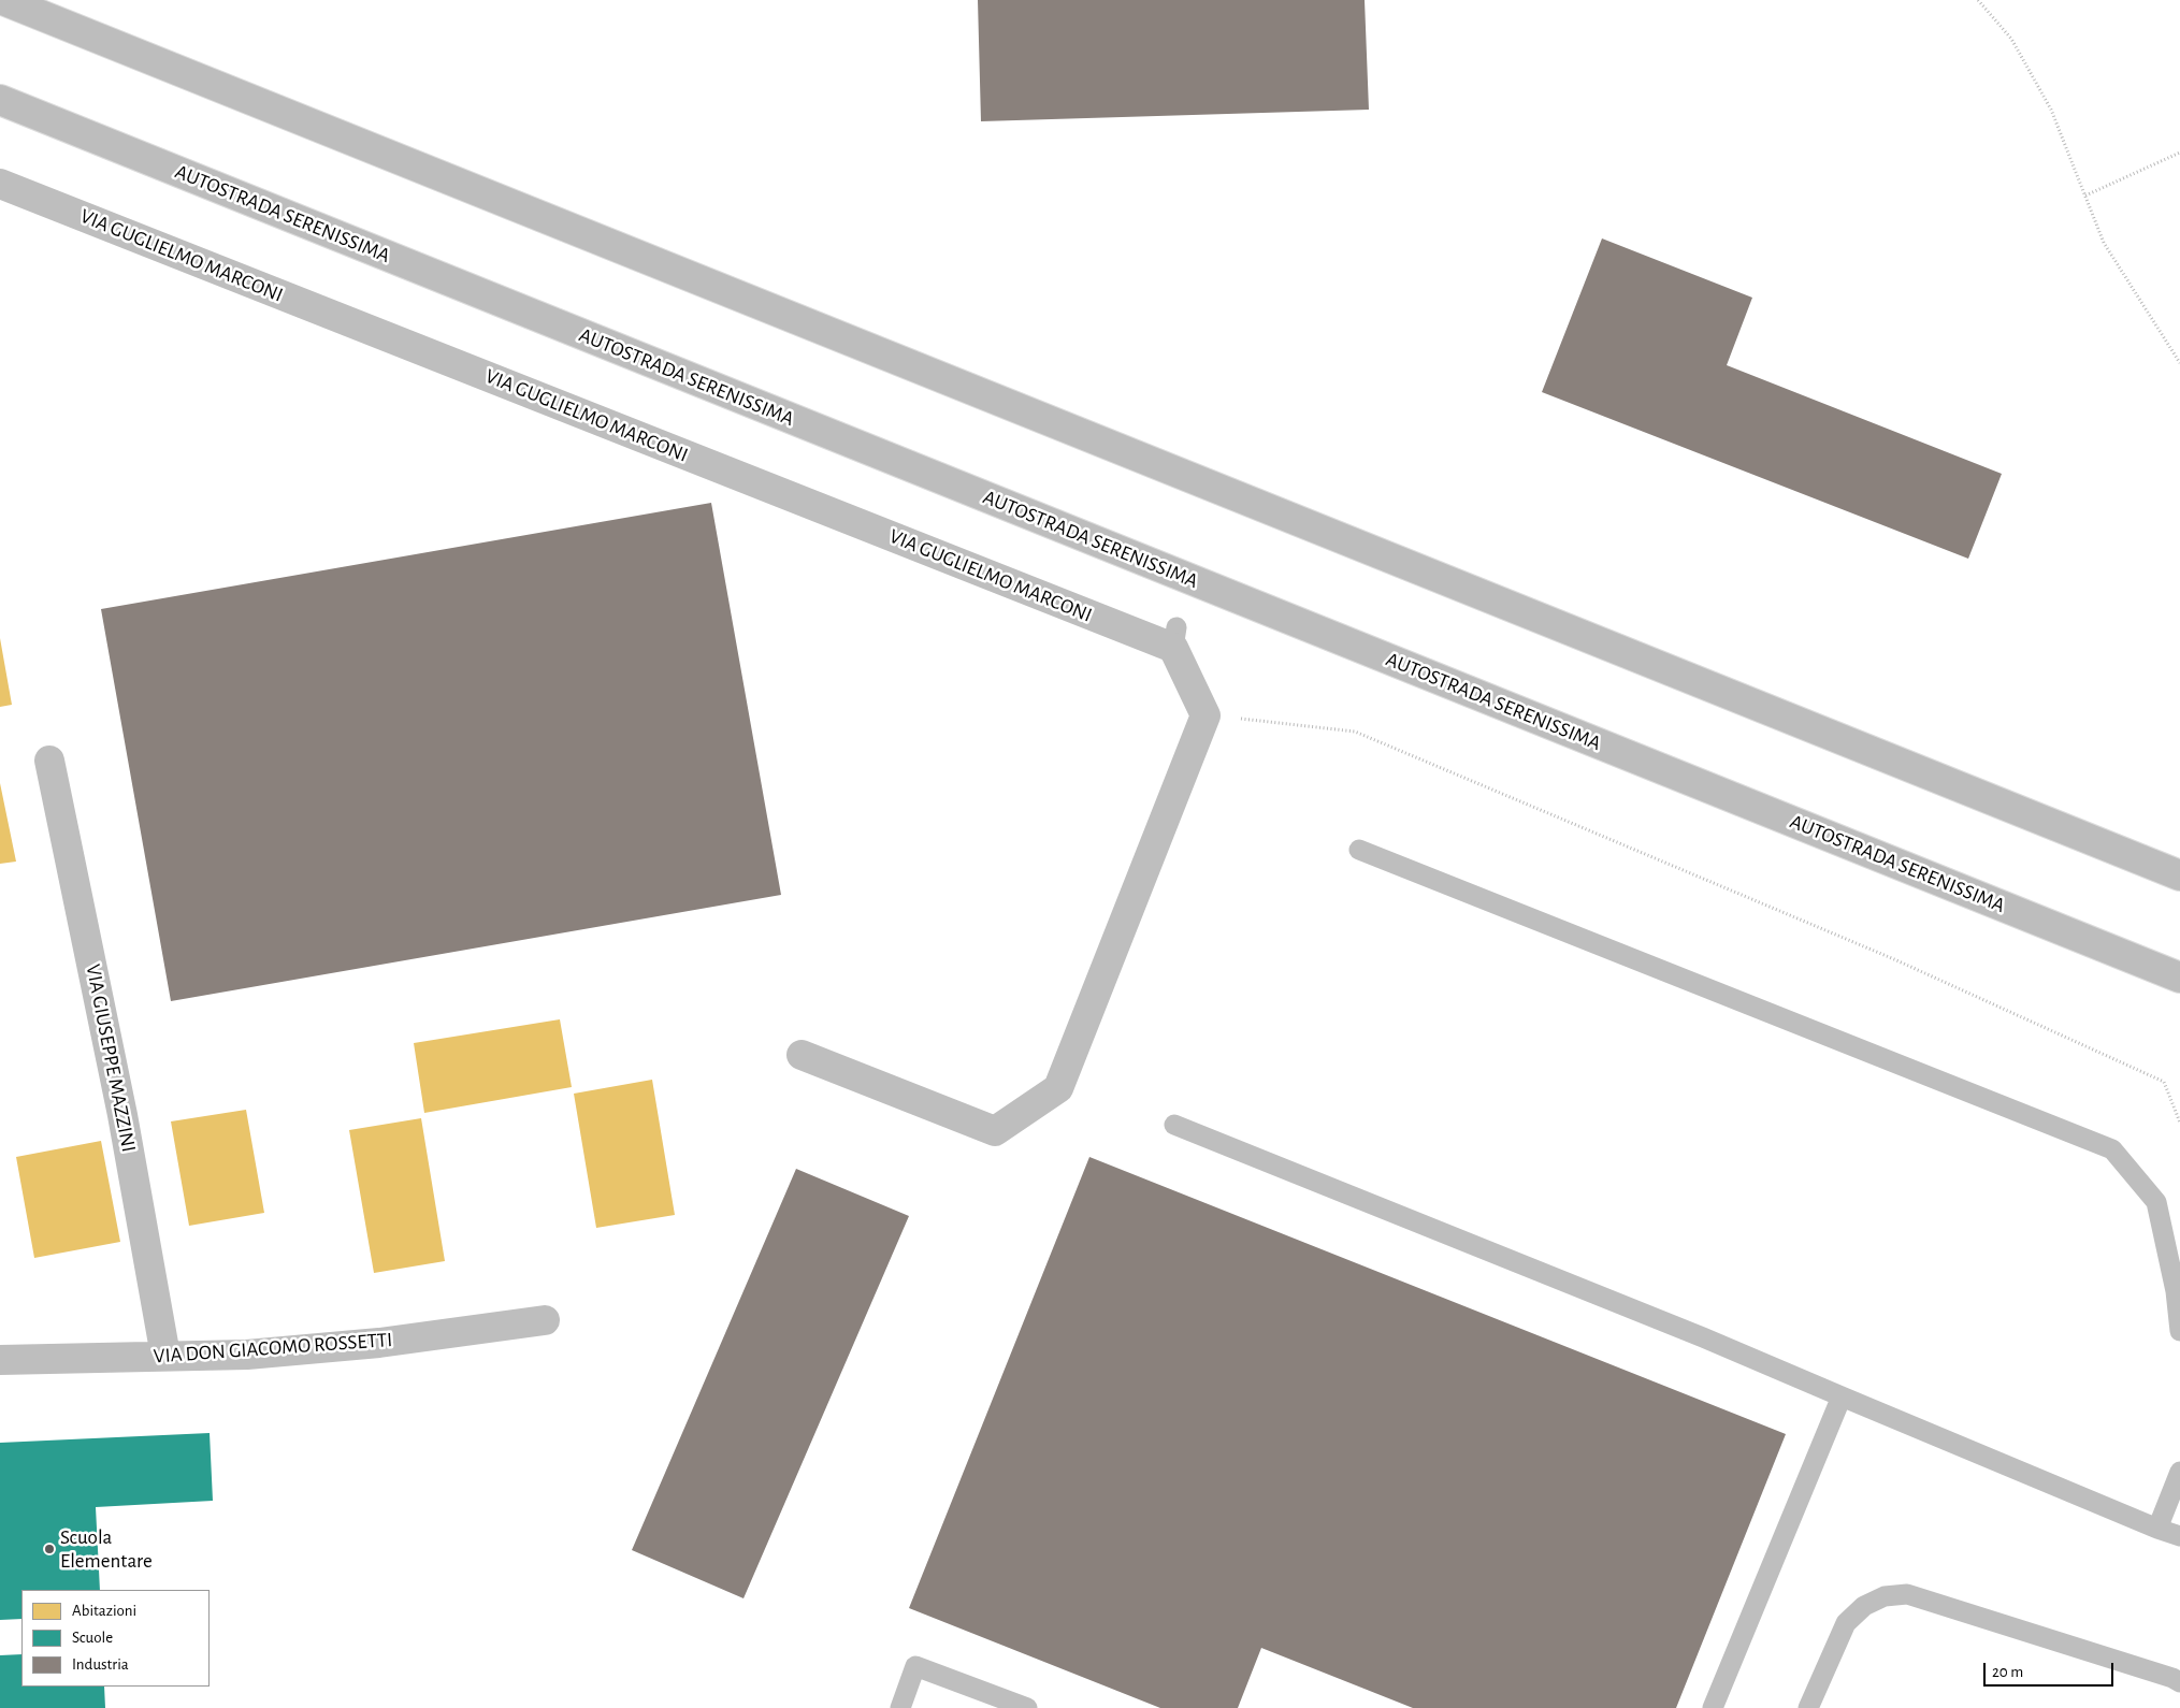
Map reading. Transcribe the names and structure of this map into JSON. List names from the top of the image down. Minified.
{"streets":{"highway":["AUTOSTRADA SERENISSIMA"],"street":["VIA GUGLIELMO MARCONI","VIA GIUSEPPE MAZZINI","VIA DON GIACOMO ROSSETTI"]},"crossings":[["VIA GIUSEPPE MAZZINI","VIA DON GIACOMO ROSSETTI"]],"places":["Scuola Elementare"],"legend":["Abitazioni","Scuole","Industria"],"scale_bar":"20 m"}
